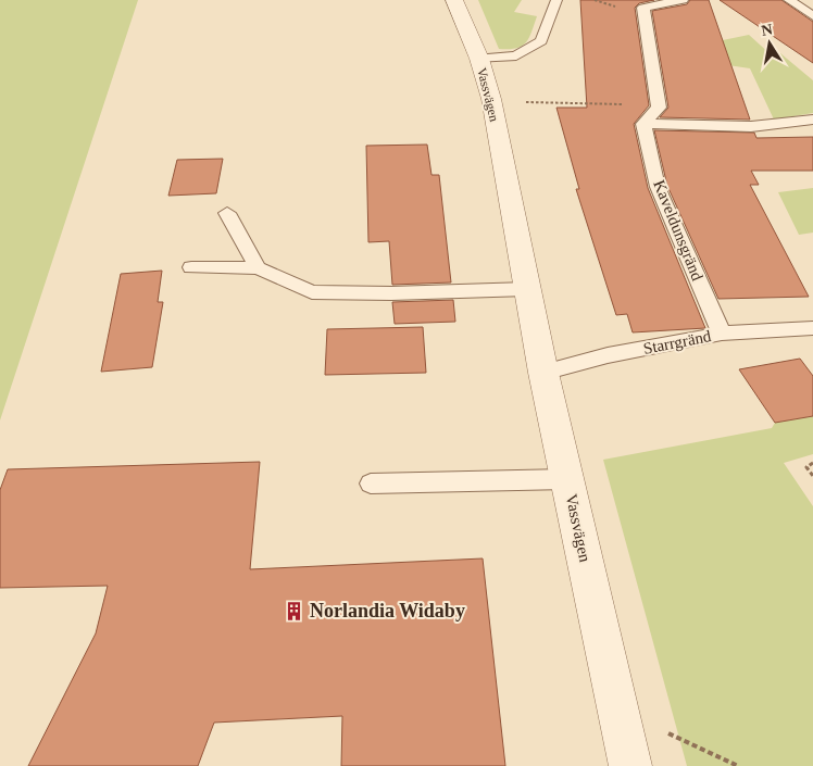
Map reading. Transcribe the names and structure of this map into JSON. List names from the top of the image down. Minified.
{"streets":{"street":["Vassvägen"],"lane":["Kaveldunsgränd","Starrgränd"]},"crossings":[["Vassvägen","Starrgränd"],["Kaveldunsgränd","Starrgränd"]],"places":{"building":["Norlandia Widaby"]},"north":"top"}
